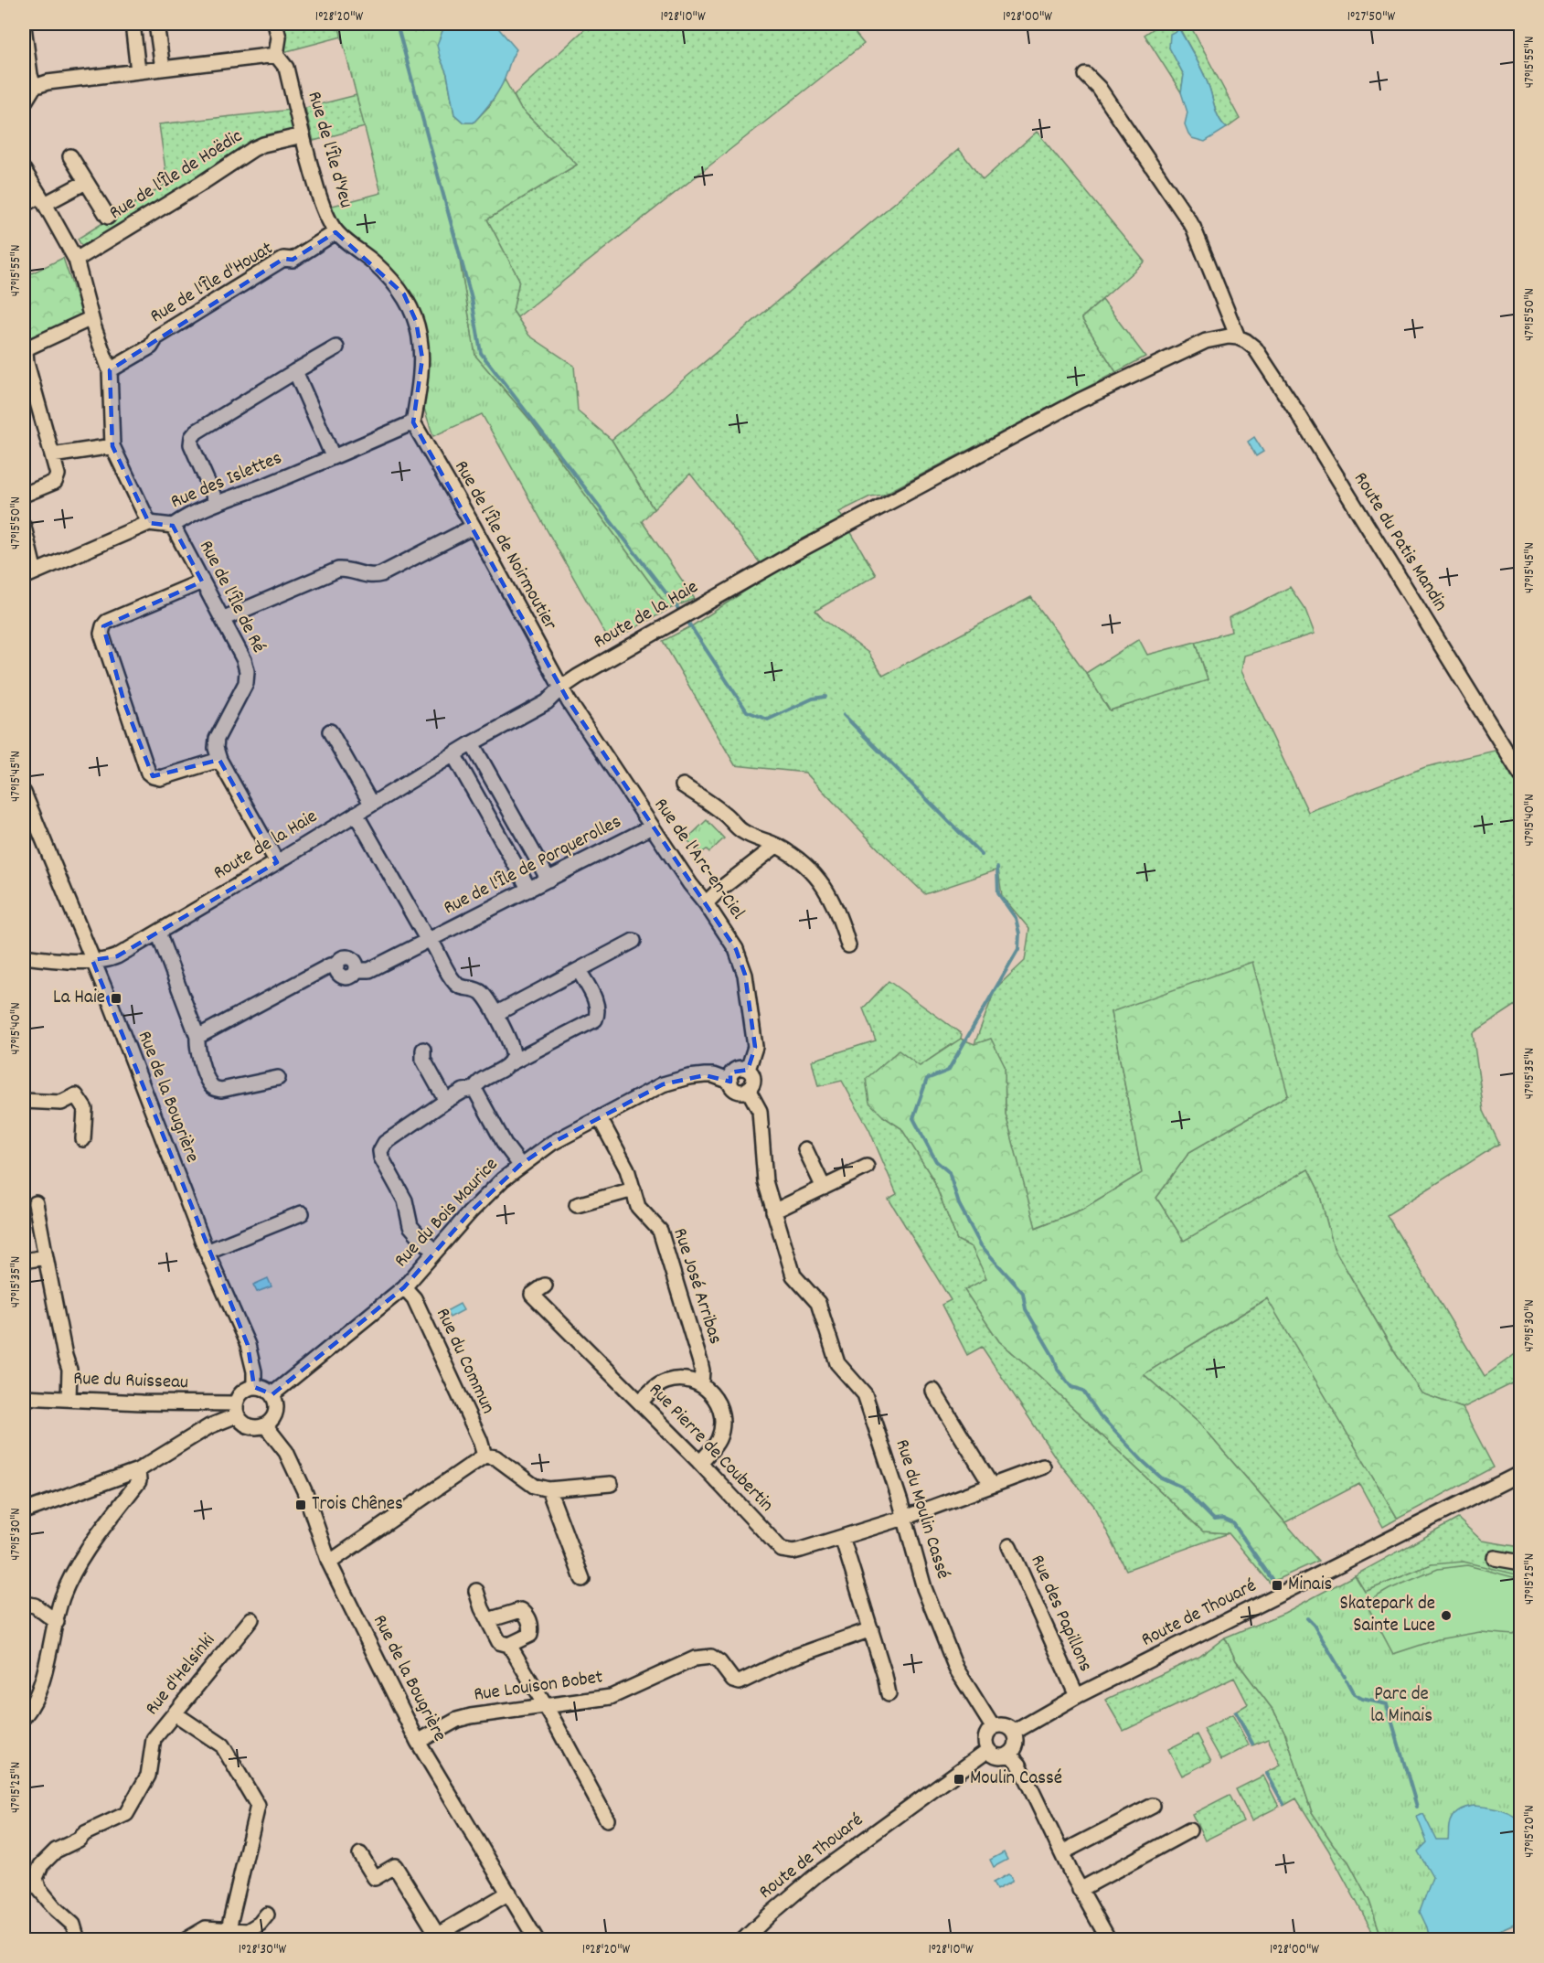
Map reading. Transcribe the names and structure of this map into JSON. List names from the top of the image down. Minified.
{"streets":{"street":["Rue de l'Île d'Yeu","Rue de l'Île de Hoëdic","Rue de l'Île d'Houat","Rue des Islettes","Route du Patis Mandin","Rue de l'Île de Noirmoutier","Rue de l'Île de Ré","Route de la Haie","Rue de l'Arc-en-Ciel","Rue de l'Île de Porquerolles","Rue de la Bougrière","Rue du Bois Maurice","Rue José Arribas","Rue du Commun","Rue du Ruisseau","Rue Pierre de Coubertin","Rue du Moulin Cassé","Rue des Papillons","Route de Thouaré","Rue d'Helsinki","Rue Louison Bobet"]},"crossings":[["Rue de l'Île d'Yeu","Rue de l'Île de Hoëdic"],["Rue de l'Île d'Yeu","Rue de l'Île d'Houat"],["Rue de l'Île d'Yeu","Rue des Islettes"],["Rue de l'Île d'Yeu","Rue de l'Île de Noirmoutier"],["Rue des Islettes","Rue de l'Île de Noirmoutier"],["Rue des Islettes","Rue de l'Île de Ré"],["Route du Patis Mandin","Route de la Haie"],["Rue de l'Île de Noirmoutier","Route de la Haie"],["Rue de l'Île de Noirmoutier","Rue de l'Arc-en-Ciel"],["Rue de l'Île de Ré","Route de la Haie"],["Route de la Haie","Rue de l'Arc-en-Ciel"],["Route de la Haie","Rue de la Bougrière"],["Rue de l'Arc-en-Ciel","Rue de l'Île de Porquerolles"],["Rue de l'Arc-en-Ciel","Rue du Bois Maurice"],["Rue de l'Arc-en-Ciel","Rue du Moulin Cassé"],["Rue de la Bougrière","Rue du Bois Maurice"],["Rue de la Bougrière","Rue du Ruisseau"],["Rue de la Bougrière","Rue Louison Bobet"],["Rue du Bois Maurice","Rue José Arribas"],["Rue du Bois Maurice","Rue du Commun"],["Rue du Bois Maurice","Rue du Ruisseau"],["Rue du Bois Maurice","Rue du Moulin Cassé"],["Rue Pierre de Coubertin","Rue du Moulin Cassé"],["Rue du Moulin Cassé","Route de Thouaré"],["Rue des Papillons","Route de Thouaré"]],"parks":["Parc de la Minais"],"places":{"transit":["La Haie","Trois Chênes","Minais","Moulin Cassé"],"other":["Skatepark de Sainte Luce"]},"coordinates":["1°28'20\"W","1°28'10\"W","1°28'00\"W","1°27'50\"W","47°15'55\"N","47°15'50\"N","47°15'45\"N","47°15'40\"N","47°15'35\"N","47°15'30\"N","47°15'25\"N","47°15'20\"N","1°28'30\"W"]}
